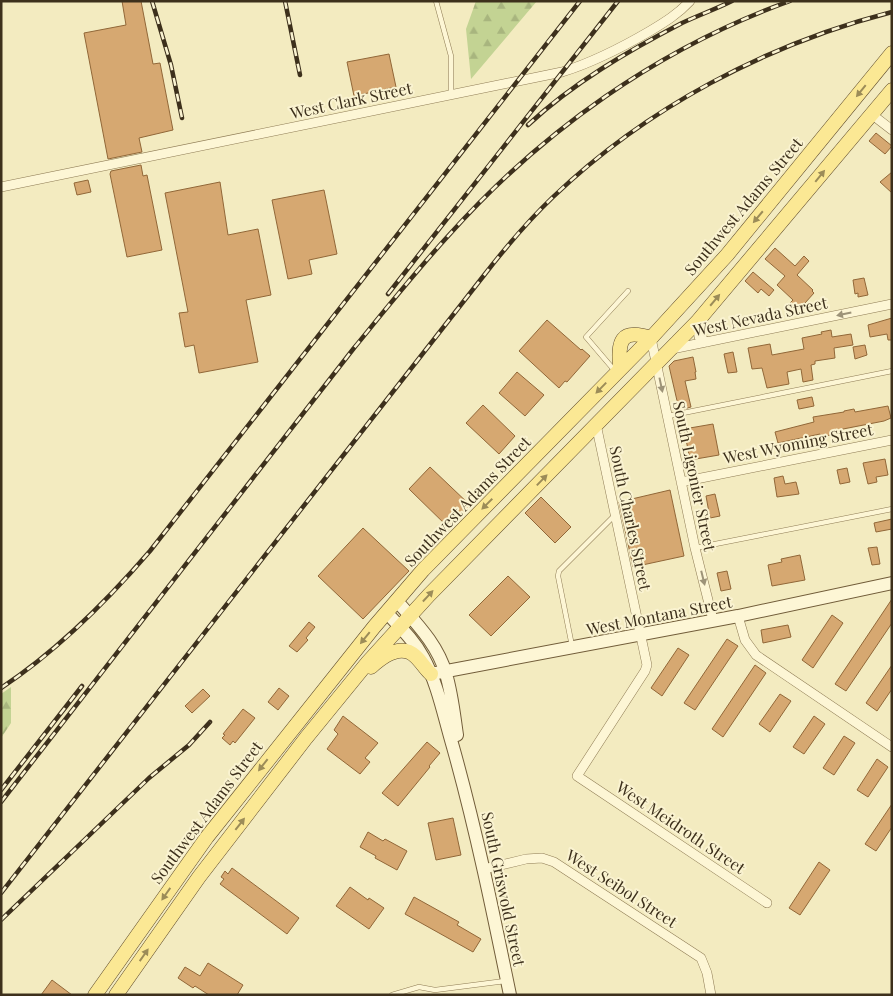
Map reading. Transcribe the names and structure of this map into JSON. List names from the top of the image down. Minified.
{"streets":{"main road":["Southwest Adams Street"],"street":["West Clark Street","West Nevada Street","West Wyoming Street","South Ligonier Street","South Charles Street","West Montana Street","West Meidroth Street","West Seibol Street","South Griswold Street"]},"crossings":[["Southwest Adams Street","West Nevada Street"],["Southwest Adams Street","South Ligonier Street"],["Southwest Adams Street","South Charles Street"],["Southwest Adams Street","South Griswold Street"],["West Wyoming Street","South Ligonier Street"],["South Ligonier Street","West Montana Street"],["South Charles Street","West Montana Street"],["South Charles Street","West Meidroth Street"],["West Montana Street","South Griswold Street"],["West Seibol Street","South Griswold Street"]],"one_way":["West Nevada Street","South Ligonier Street"]}
